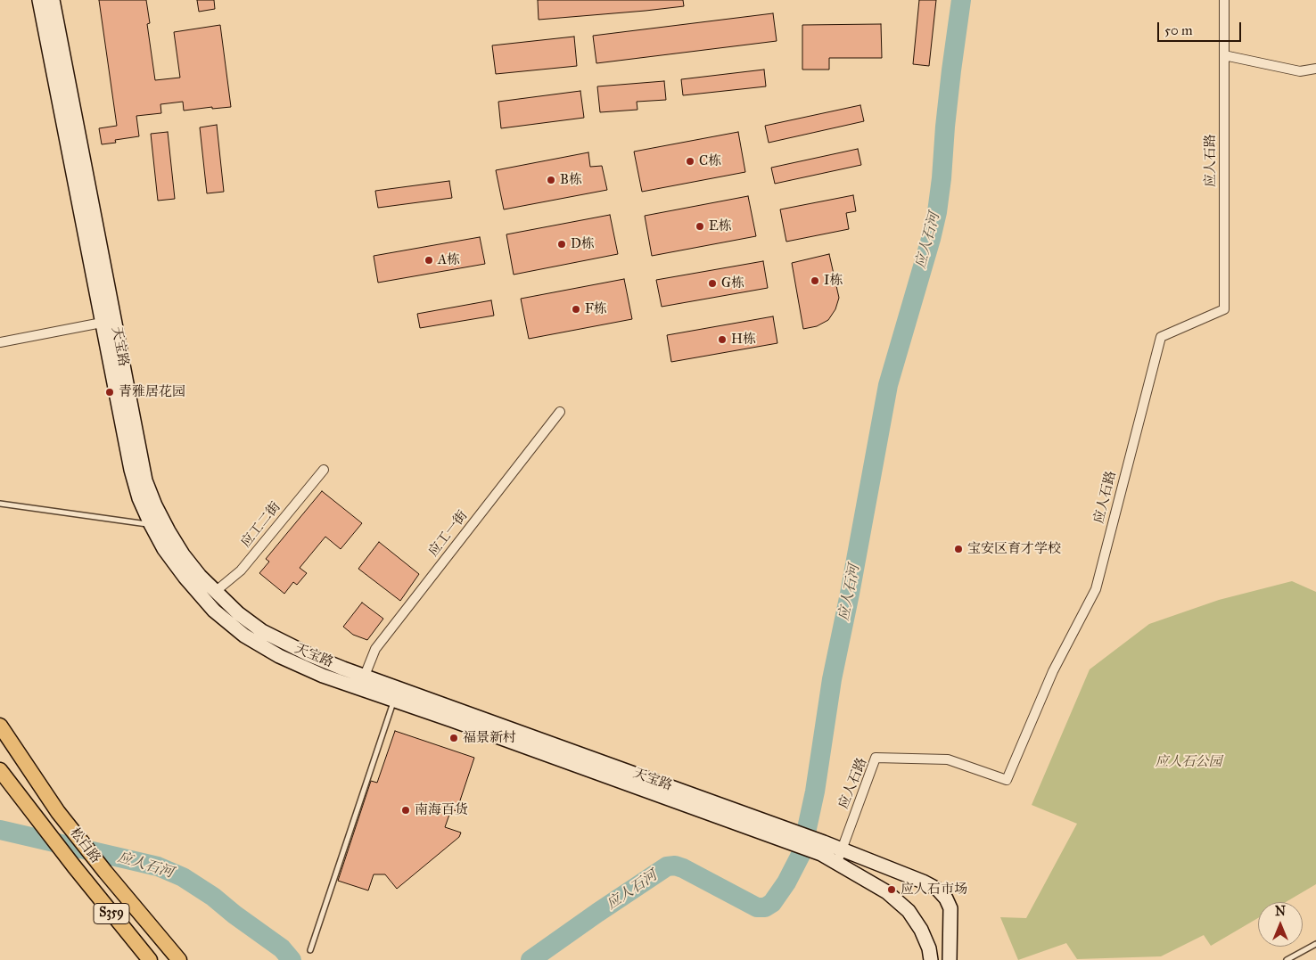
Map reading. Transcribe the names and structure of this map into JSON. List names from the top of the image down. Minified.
{"streets":{"main road":["松白路","S359"],"street":["应人石路","天宝路","应工二街","应工一街"]},"crossings":[["应人石路","天宝路"],["天宝路","应工二街"],["天宝路","应工一街"]],"water":["应人石河"],"parks":["应人石公园"],"places":["C栋","B栋","E栋","D栋","A栋","I栋","G栋","F栋","H栋","青雅居花园","宝安区育才学校","福景新村","南海百货","应人石市场"],"scale_bar":"50 m","north":"top"}
